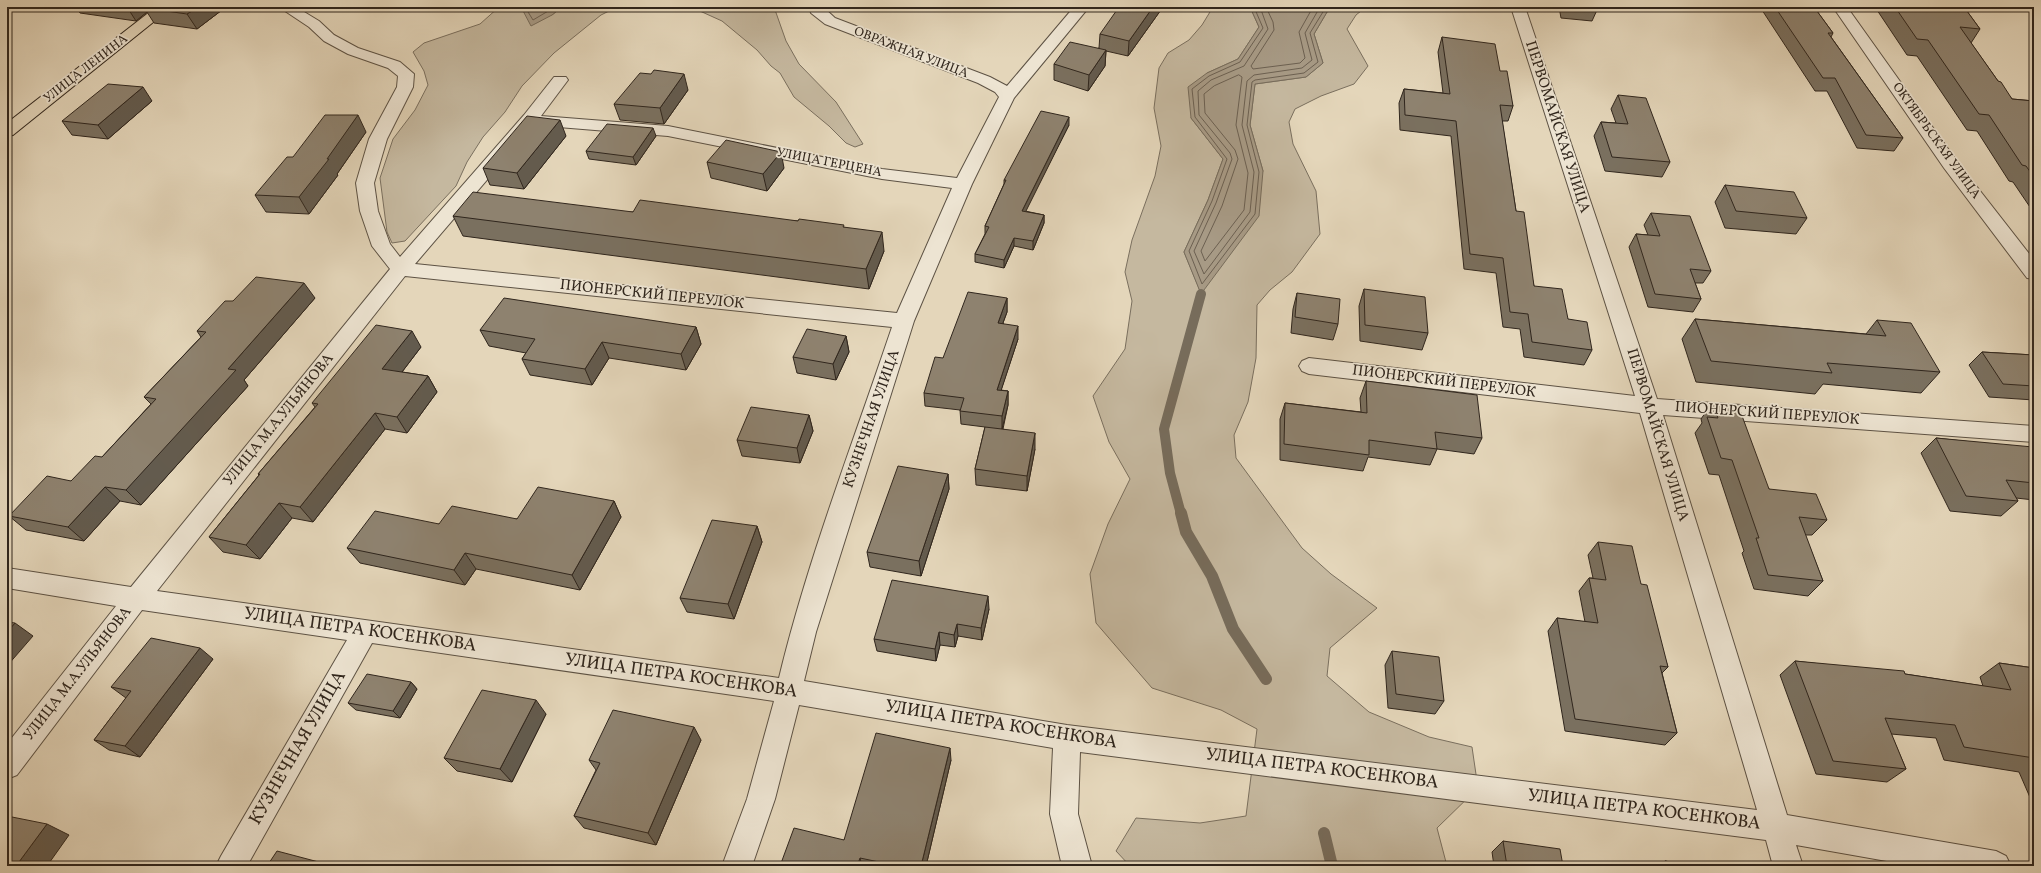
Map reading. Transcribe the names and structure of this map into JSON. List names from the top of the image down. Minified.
{"streets":{"main road":["УЛИЦА ЛЕНИНА"],"street":["ОВРАЖНАЯ УЛИЦА","ПЕРВОМАЙСКАЯ УЛИЦА","ОКТЯБРЬСКАЯ УЛИЦА","УЛИЦА ГЕРЦЕНА","ПИОНЕРСКИЙ ПЕРЕУЛОК","КУЗНЕЧНАЯ УЛИЦА","УЛИЦА М.А.УЛЬЯНОВА","УЛИЦА ПЕТРА КОСЕНКОВА"]},"crossings":[["ОВРАЖНАЯ УЛИЦА","КУЗНЕЧНАЯ УЛИЦА"],["ПЕРВОМАЙСКАЯ УЛИЦА","ПИОНЕРСКИЙ ПЕРЕУЛОК"],["ПЕРВОМАЙСКАЯ УЛИЦА","УЛИЦА ПЕТРА КОСЕНКОВА"],["УЛИЦА ГЕРЦЕНА","КУЗНЕЧНАЯ УЛИЦА"],["УЛИЦА ГЕРЦЕНА","УЛИЦА М.А.УЛЬЯНОВА"],["ПИОНЕРСКИЙ ПЕРЕУЛОК","КУЗНЕЧНАЯ УЛИЦА"],["ПИОНЕРСКИЙ ПЕРЕУЛОК","УЛИЦА М.А.УЛЬЯНОВА"],["КУЗНЕЧНАЯ УЛИЦА","УЛИЦА ПЕТРА КОСЕНКОВА"],["УЛИЦА М.А.УЛЬЯНОВА","УЛИЦА ПЕТРА КОСЕНКОВА"]]}
